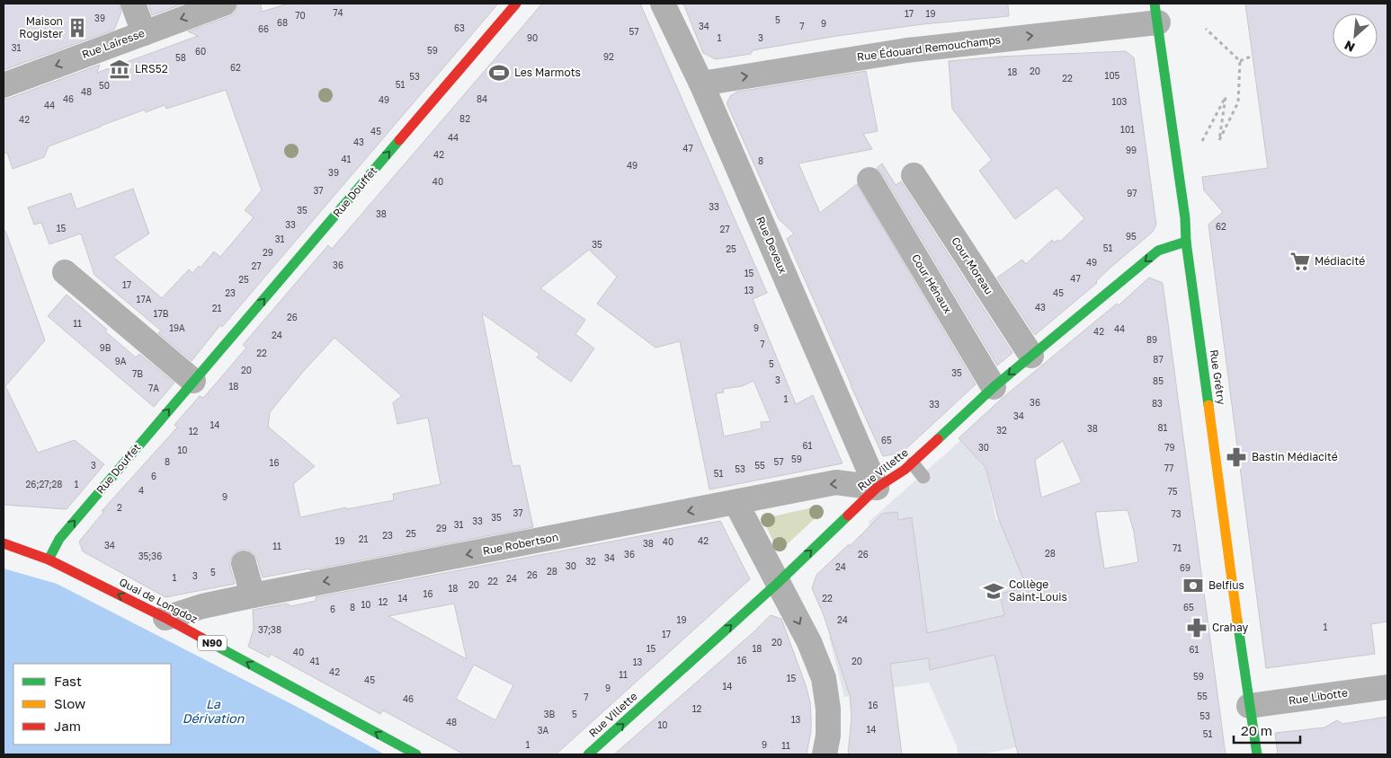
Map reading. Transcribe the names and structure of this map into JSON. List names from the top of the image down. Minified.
{"streets":{"street":["Rue Lairesse","Rue Édouard Remouchamps","Rue Douffet","Rue Deveux","Cour Moreau","Cour Hénaux","Rue Grétry","Rue Villette","Rue Robertson","Quai de Longdoz","N90","Rue Libotte"]},"crossings":[["Rue Édouard Remouchamps","Rue Deveux"],["Rue Édouard Remouchamps","Rue Grétry"],["Rue Douffet","Quai de Longdoz"],["Rue Deveux","Rue Villette"],["Rue Deveux","Rue Robertson"],["Cour Moreau","Rue Villette"],["Cour Hénaux","Rue Villette"],["Rue Grétry","Rue Villette"],["Rue Grétry","Rue Libotte"],["Rue Villette","Rue Robertson"],["Rue Robertson","Quai de Longdoz"]],"one_way":["Rue Lairesse","Rue Édouard Remouchamps","Rue Douffet","Rue Robertson","Quai de Longdoz"],"water":["La Dérivation"],"places":{"building":["Maison Rogister"],"museum":["LRS52"],"sports":["Les Marmots"],"supermarket":["Médiacité"],"pharmacy":["Bastin Médiacité","Crahay"],"bank":["Belfius"],"school or university":["Collège Saint-Louis"]},"house_numbers":["74","17","19","70","39","5","68","9","34","7","63","66","57","90","1","3","31","59","60","92","58","62","20","18","105","53","22","51","50","48","46","84","49","103","44","82","42","101","45","44","43","47","99","42","41","8","49","39","40","37","97","33","35","38","33","62","15","27","95","31","35","51","25","29","49","36","27","15","47","25","17","13","23","45","17A","43","21","17B","26","11","19A","9","44","42","24","89","7","9B","22","87","9A","5","20","35","7B","3","85","18","7A","1","36","83","33","34","14","81","38","32","12","65","61","30","79","10","59","8","57","16","3","55","77","53","51","6","26;27;28","1","4","75","9","2","37","73","35","33","31","29","25","23","21","19","42","40","38","34","11","71","28","36","26","35;36","34","32","30","24","69","28","5","26","3","1","24","22","20","18","16","14","22","12","10","8","65","6","19","24","1","37;38","17","20","15","18","61","40","16","41","20","13","42","11","59","15","45","14","9","55","7","46","16","12","3B","5","53","13","48","10","14","3A","51","1","9","11"],"legend":["Fast","Slow","Jam"],"scale_bar":"20 m","north":"bottom left"}
